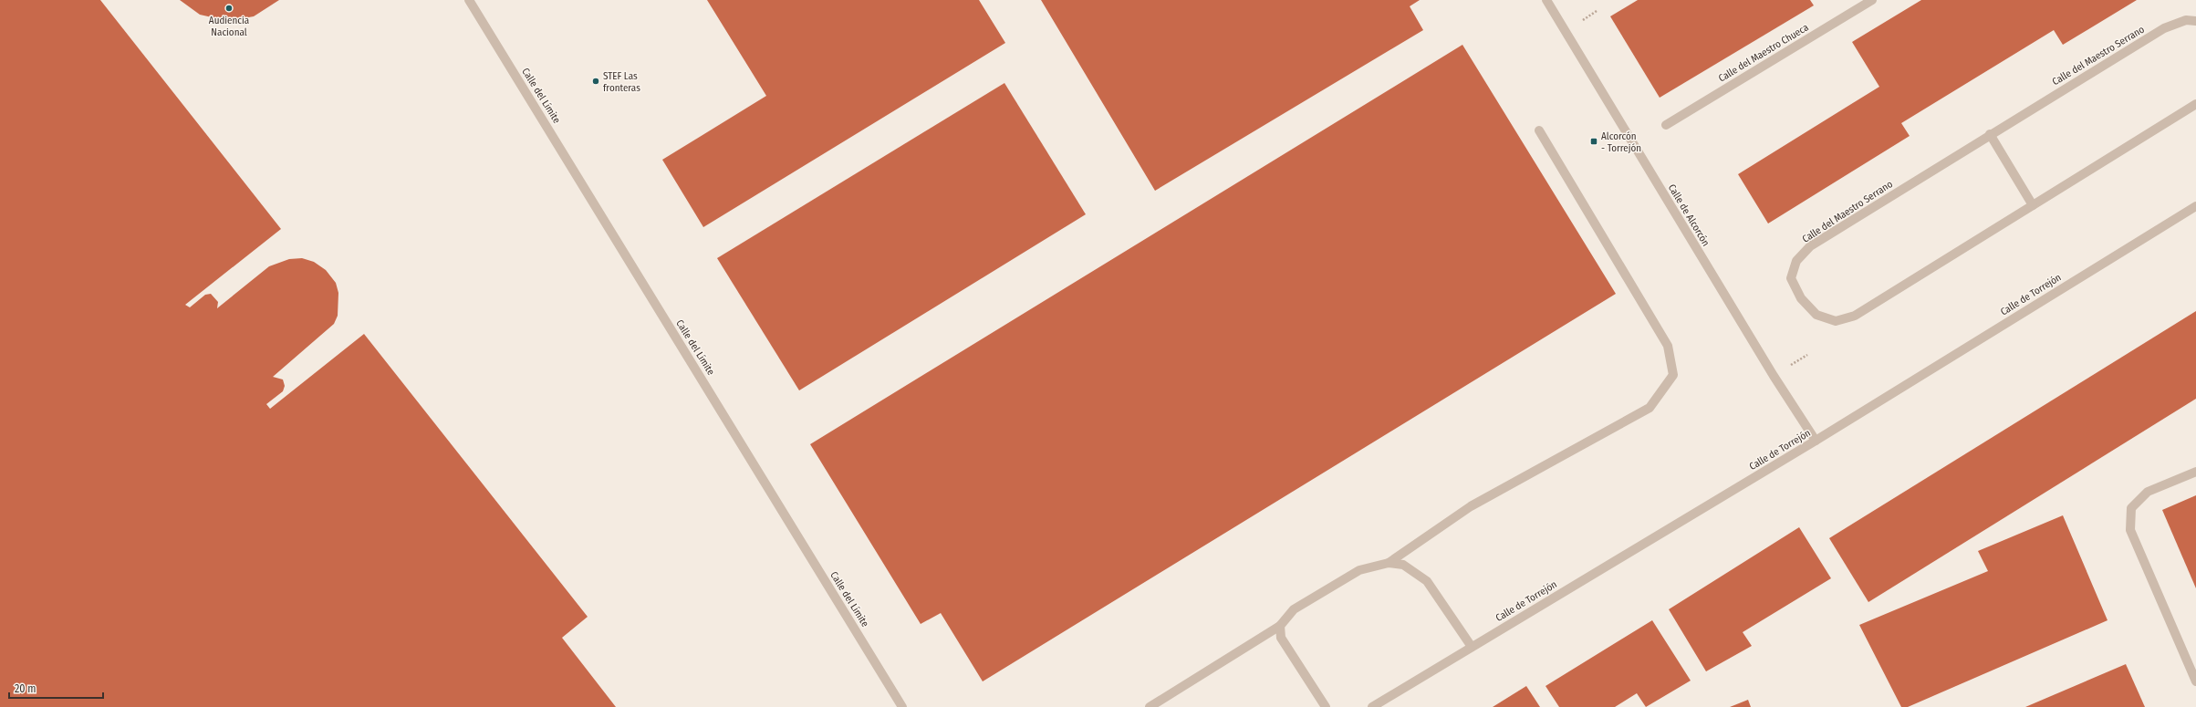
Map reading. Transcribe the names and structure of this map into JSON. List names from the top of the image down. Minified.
{"streets":{"street":["Calle del Maestro Chueca","Calle del Maestro Serrano","Calle del Límite","Calle de Alcorcón","Calle de Torrejón"]},"crossings":[["Calle de Alcorcón","Calle de Torrejón"]],"places":{"other":["Audiencia Nacional","STEF Las fronteras"],"transit":["Alcorcón - Torrejón"]},"scale_bar":"20 m"}
